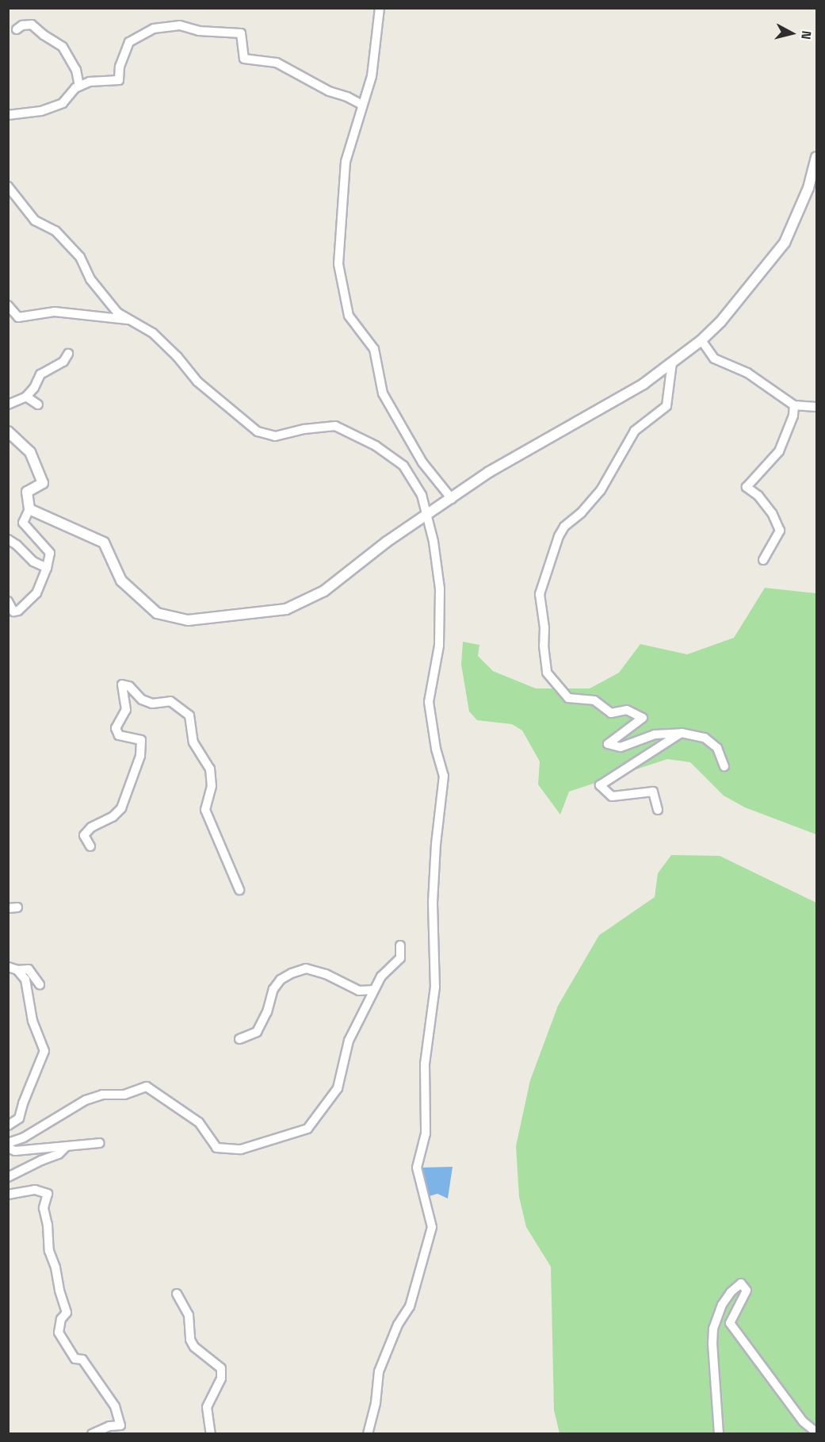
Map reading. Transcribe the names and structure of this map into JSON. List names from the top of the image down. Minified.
{"north":"right"}
